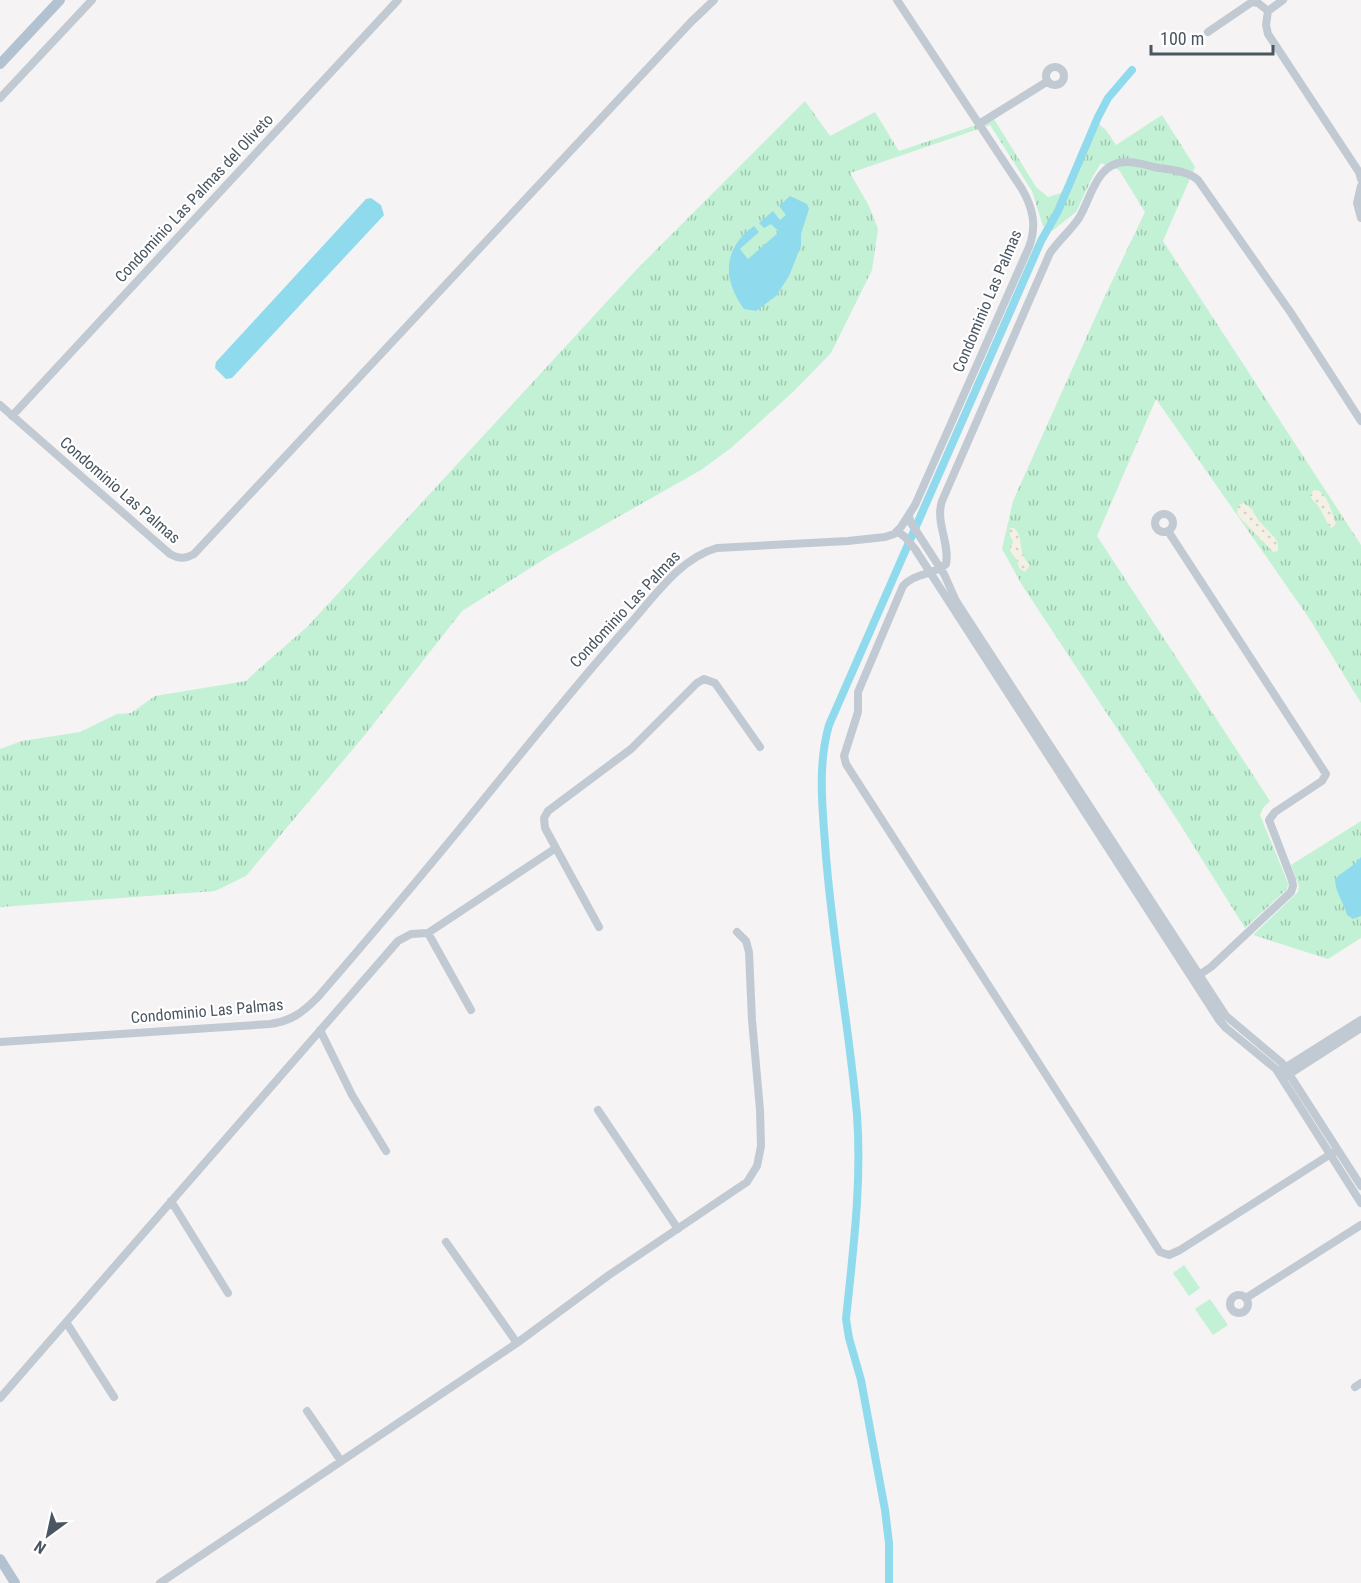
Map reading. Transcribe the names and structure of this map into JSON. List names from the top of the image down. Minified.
{"streets":{"street":["Condominio Las Palmas del Oliveto","Condominio Las Palmas"]},"crossings":[["Condominio Las Palmas del Oliveto","Condominio Las Palmas"]],"scale_bar":"100 m","north":"bottom left"}
